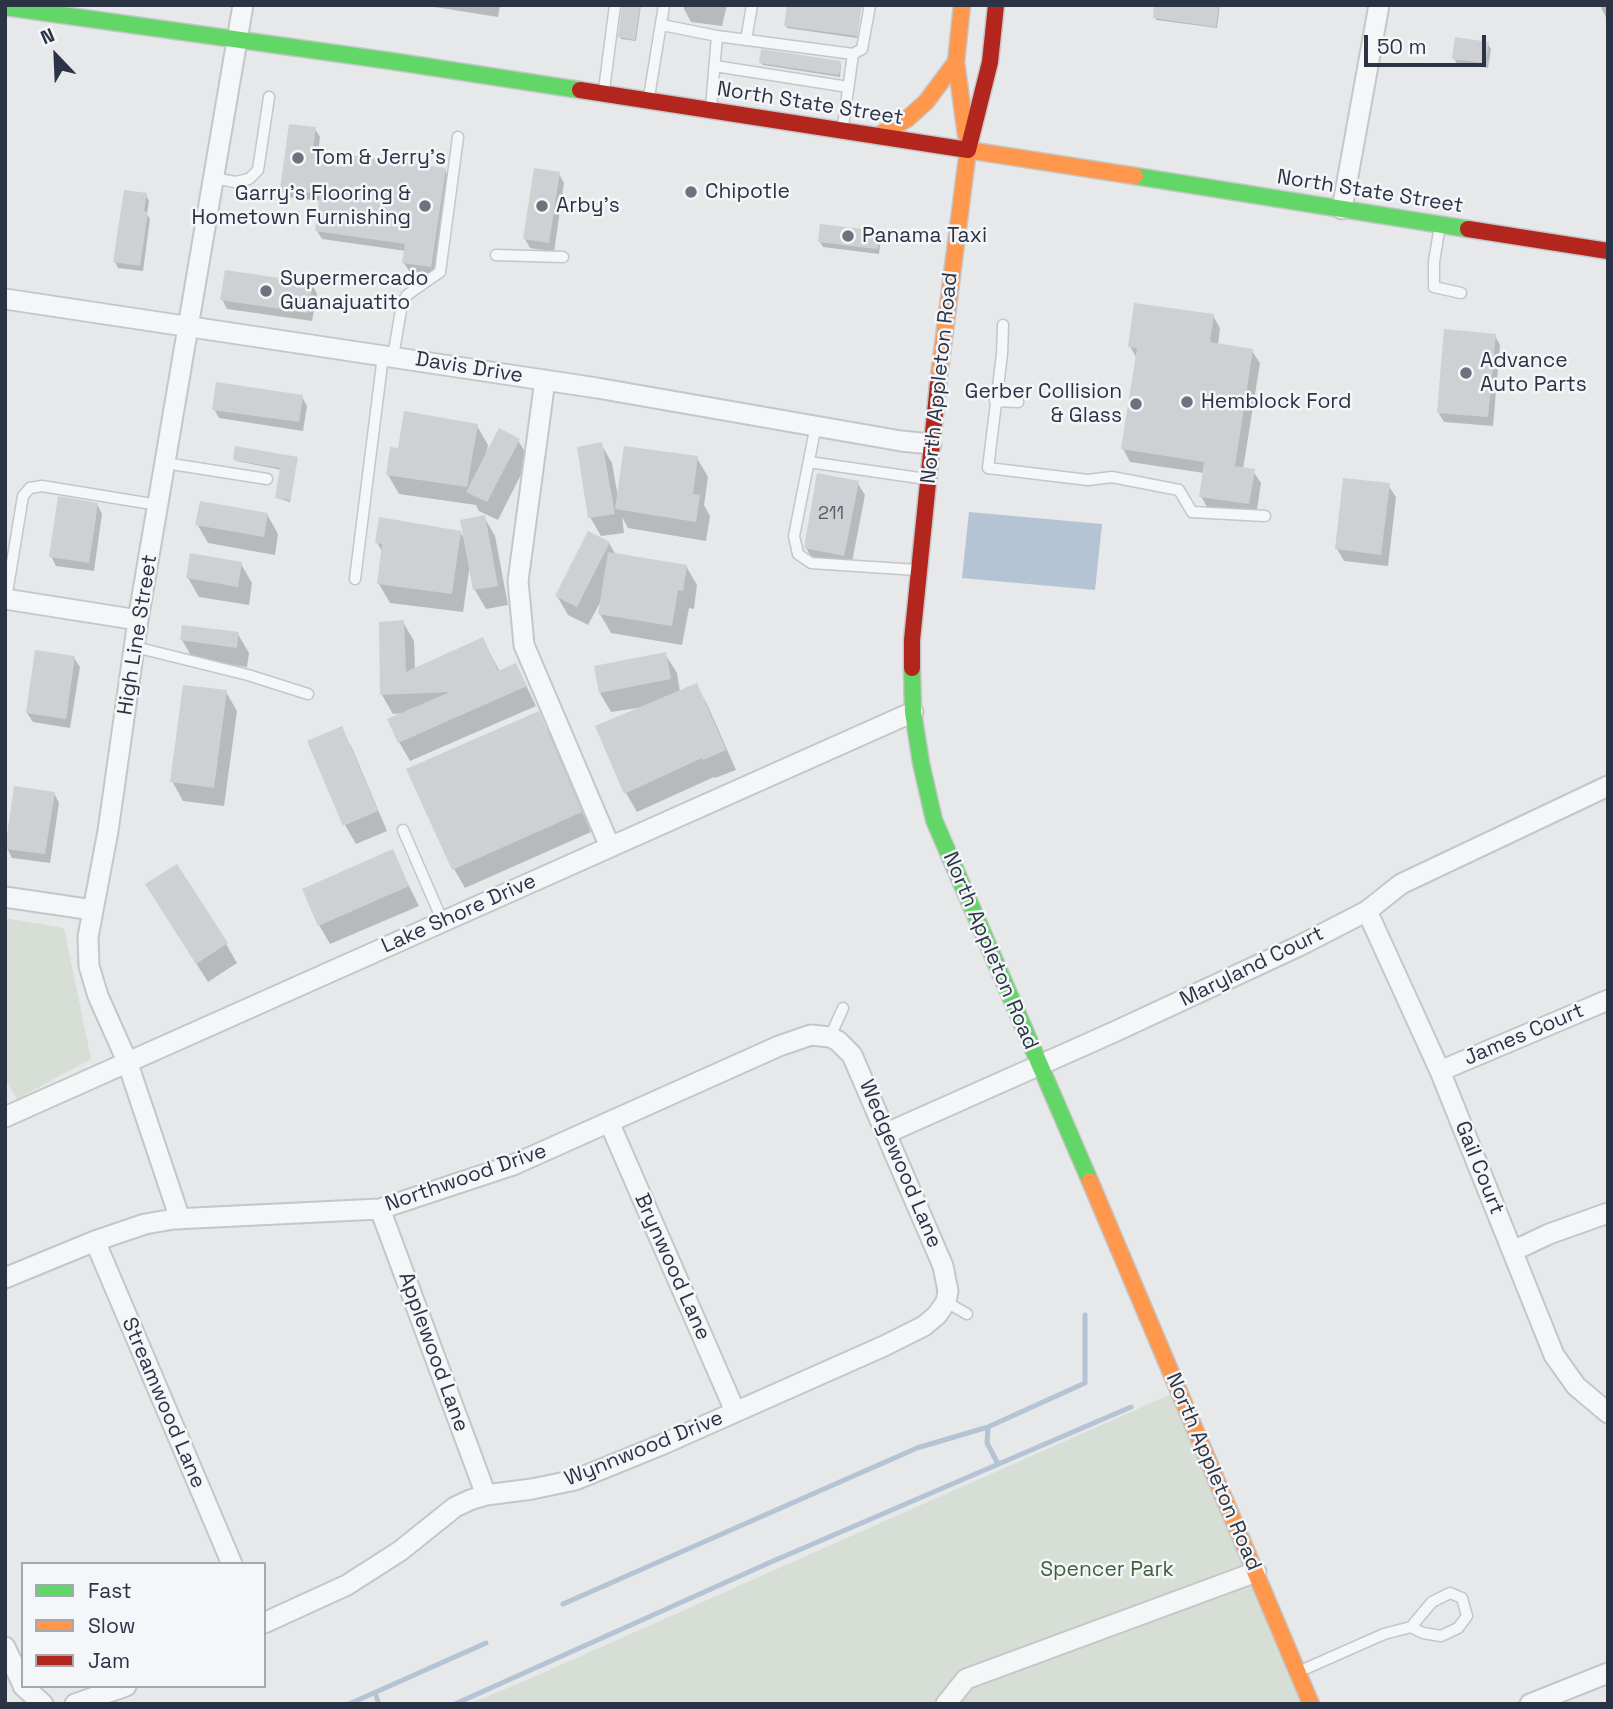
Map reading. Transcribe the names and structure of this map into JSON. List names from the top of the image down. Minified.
{"streets":{"main road":["North State Street","North Appleton Road"],"street":["Davis Drive","High Line Street","Lake Shore Drive","Maryland Court","James Court","Wedgewood Lane","Gail Court","Northwood Drive","Brynwood Lane","Applewood Lane","Streamwood Lane","Wynnwood Drive"]},"crossings":[["North State Street","North Appleton Road"],["North State Street","High Line Street"],["Davis Drive","North Appleton Road"],["Davis Drive","High Line Street"],["North Appleton Road","Lake Shore Drive"],["North Appleton Road","Maryland Court"],["High Line Street","Lake Shore Drive"],["High Line Street","Northwood Drive"],["Maryland Court","Wedgewood Lane"],["Maryland Court","Gail Court"],["James Court","Gail Court"],["Wedgewood Lane","Northwood Drive"],["Wedgewood Lane","Wynnwood Drive"],["Northwood Drive","Brynwood Lane"],["Northwood Drive","Applewood Lane"],["Northwood Drive","Streamwood Lane"],["Brynwood Lane","Wynnwood Drive"],["Applewood Lane","Wynnwood Drive"]],"parks":["Spencer Park"],"places":["Tom & Jerry's","Chipotle","Garry's Flooring & Hometown Furnishing","Arby's","Panama Taxi","Supermercado Guanajuatito","Advance Auto Parts","Hemblock Ford","Gerber Collision & Glass"],"house_numbers":["211"],"legend":["Fast","Slow","Jam"],"scale_bar":"50 m","north":"top left"}
